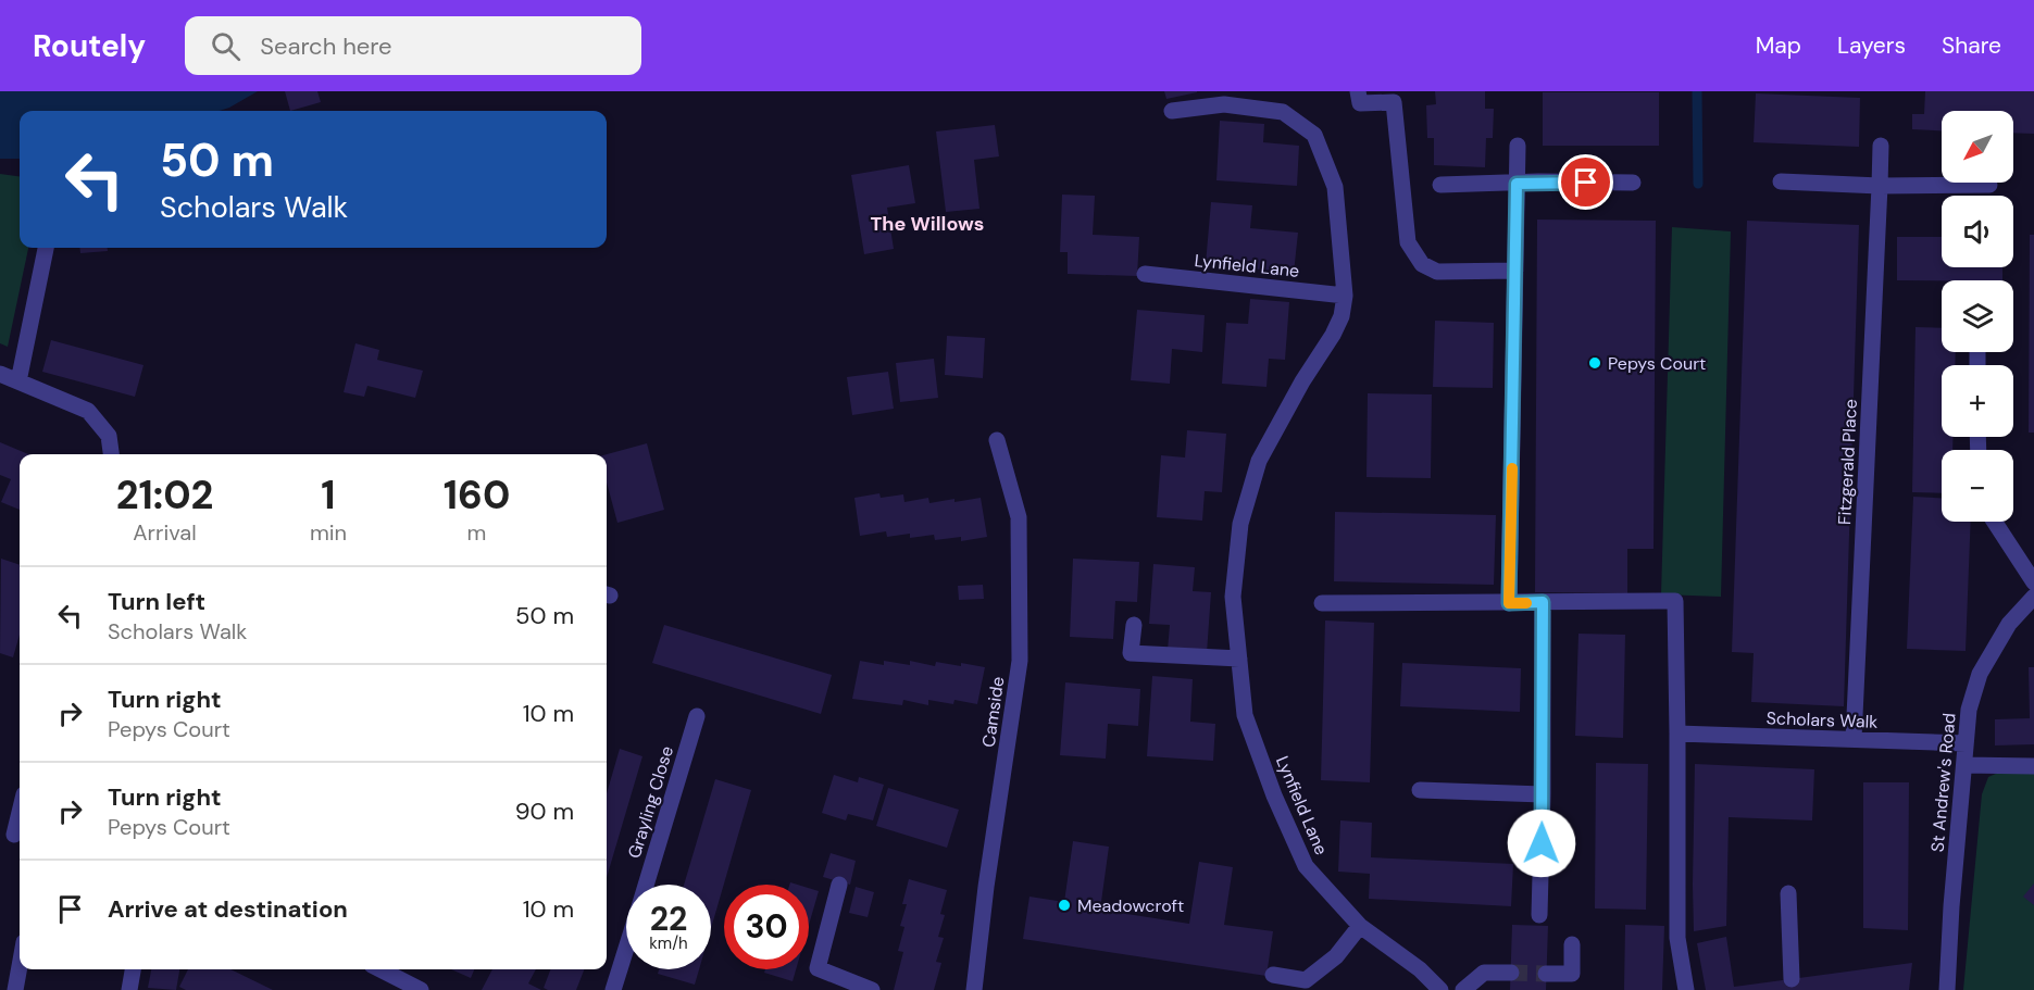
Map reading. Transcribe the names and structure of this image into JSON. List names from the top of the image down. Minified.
{"streets":{"street":["Lynfield Lane","Fitzgerald Place","Camside","Scholars Walk","St Andrew's Road","Grayling Close"]},"crossings":[["Fitzgerald Place","Scholars Walk"],["Scholars Walk","St Andrew's Road"]],"districts":["The Willows"],"places":["Pepys Court","Meadowcroft"],"north":"bottom left","page":{"header":"Routely","search":"Search here","nav":["Map","Layers","Share"],"map_buttons":["+","−"],"turn":["50 m","Scholars Walk"],"eta":["21:02","Arrival","1","min","160","m"],"list":[{"name":"Turn left","note":"Scholars Walk","value":"50 m"},{"name":"Turn right","note":"Pepys Court","value":"10 m"},{"name":"Turn right","note":"Pepys Court","value":"90 m"},{"name":"Arrive at destination","value":"10 m"}],"speed":"22 km/h","limit":"30"}}
